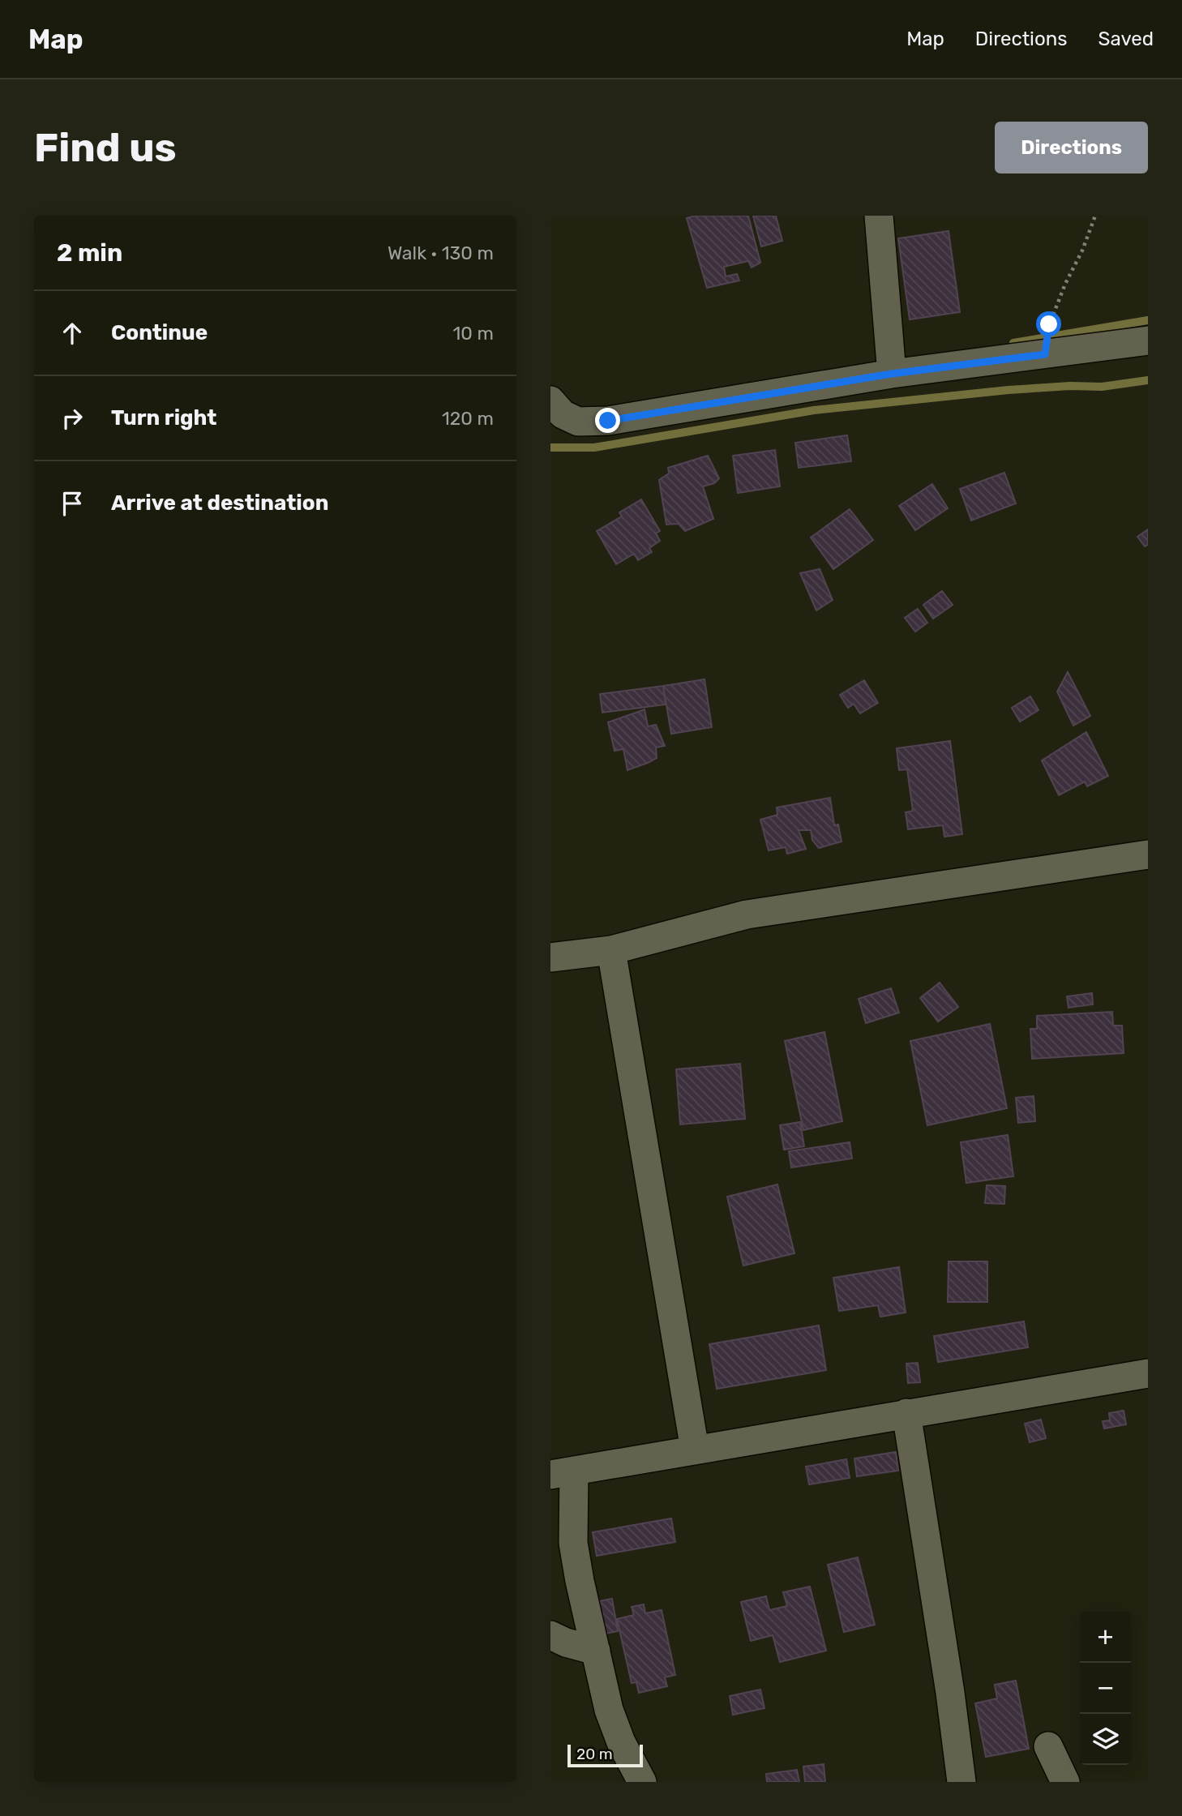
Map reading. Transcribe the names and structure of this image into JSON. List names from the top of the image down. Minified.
{"scale_bar":"20 m","page":{"header":"Map","nav":["Map","Directions","Saved"],"buttons":"Directions","title":"Find us","heading":["2 min","Walk · 130 m"],"list":[["Continue","10 m"],["Turn right","120 m"],"Arrive at destination"],"map_buttons":["+","−"],"scale":"20 m"}}
